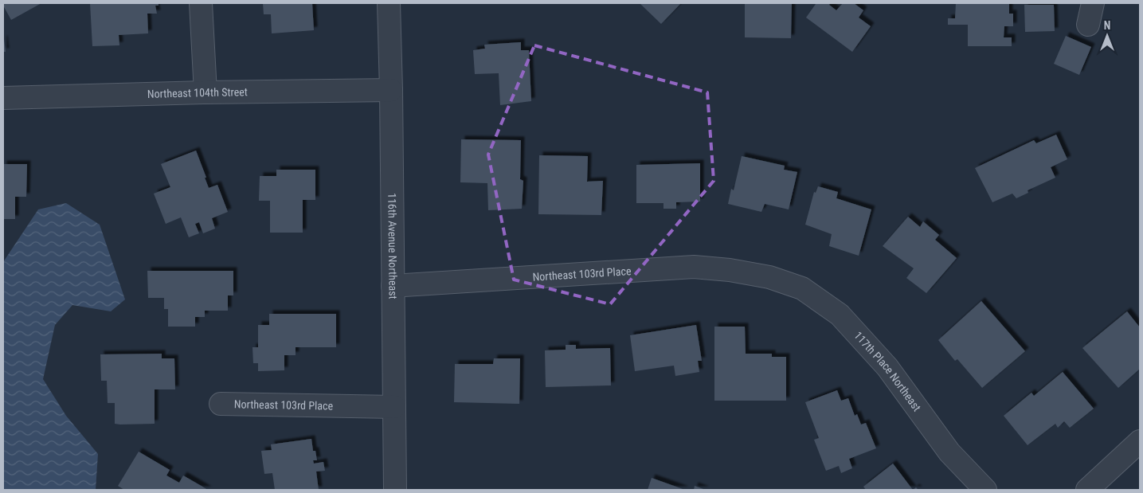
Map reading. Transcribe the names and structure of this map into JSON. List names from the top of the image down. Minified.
{"streets":{"street":["Northeast 104th Street","116th Avenue Northeast","Northeast 103rd Place","117th Place Northeast"]},"crossings":[["Northeast 104th Street","116th Avenue Northeast"],["116th Avenue Northeast","Northeast 103rd Place"],["Northeast 103rd Place","117th Place Northeast"]],"north":"top"}
